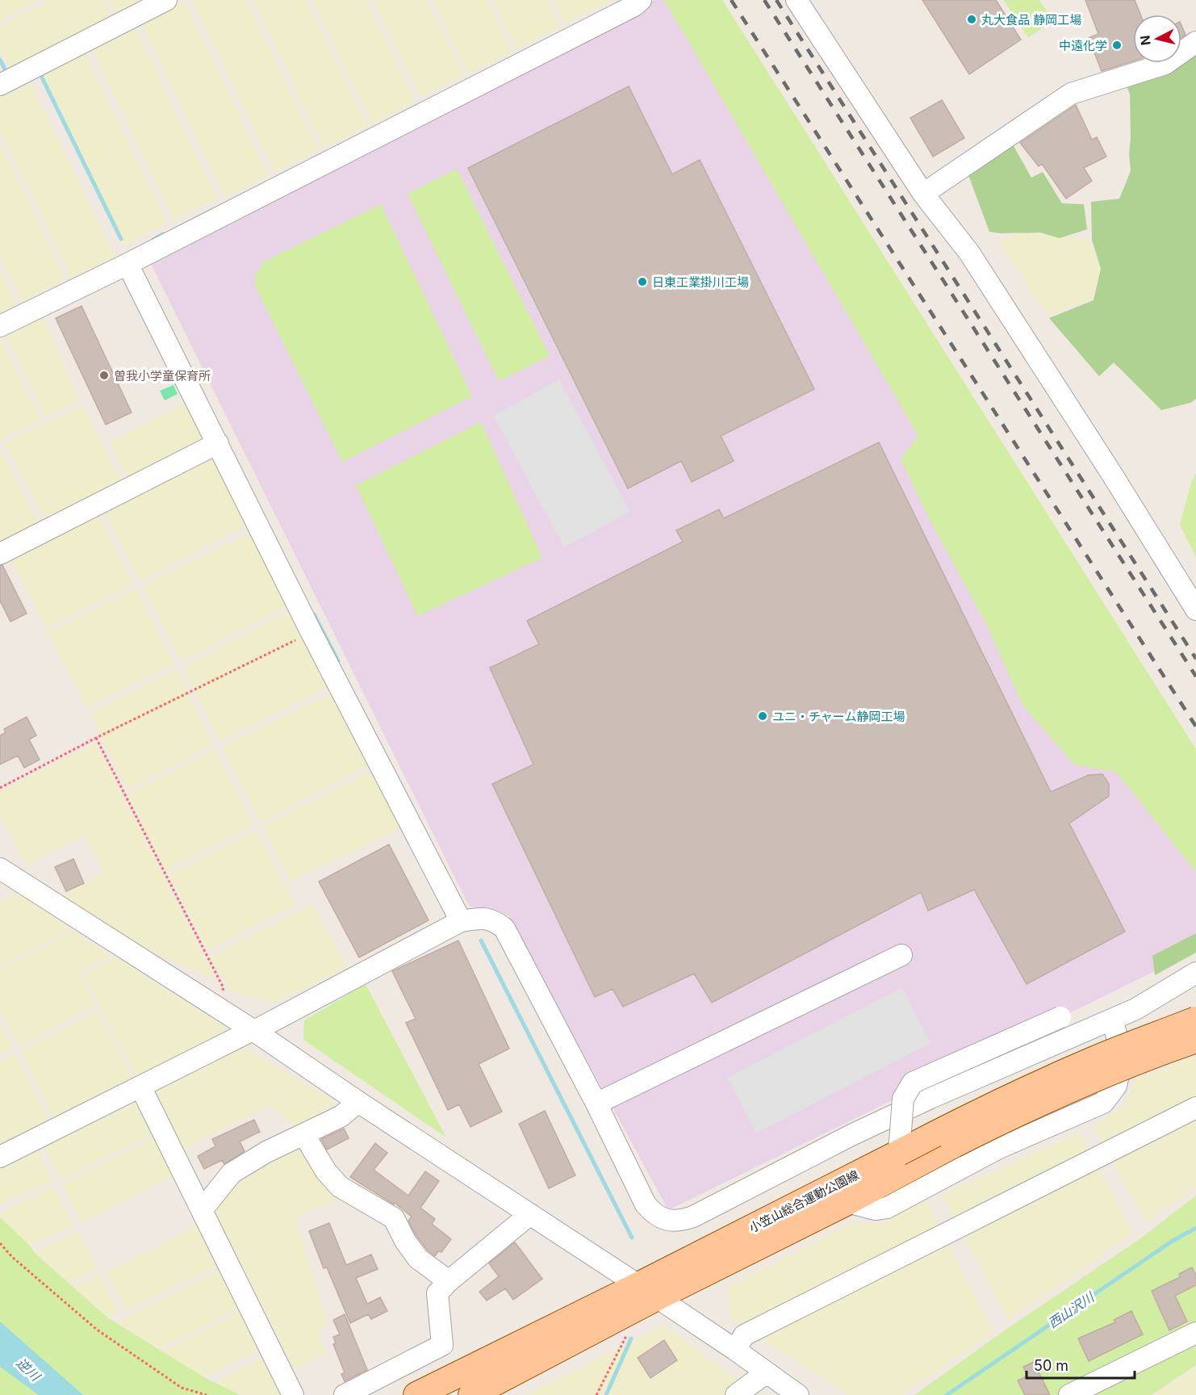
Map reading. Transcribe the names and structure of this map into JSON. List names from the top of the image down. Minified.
{"streets":{"main road":["小笠山総合運動公園線"]},"water":["西山沢川","逆川"],"places":["丸大食品 静岡工場","中遠化学","日東工業掛川工場","曽我小学童保育所","ユニ・チャーム静岡工場"],"scale_bar":"50 m","north":"left"}
